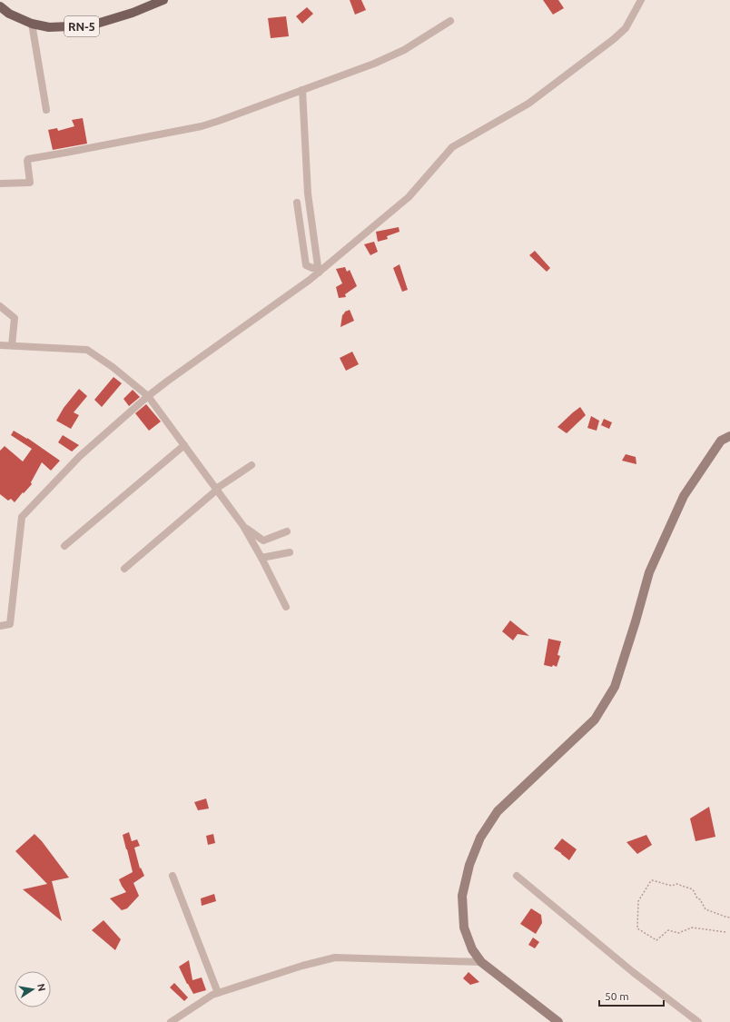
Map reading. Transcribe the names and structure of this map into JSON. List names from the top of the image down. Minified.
{"streets":{"main road":["RN-5"]},"scale_bar":"50 m","north":"right"}
